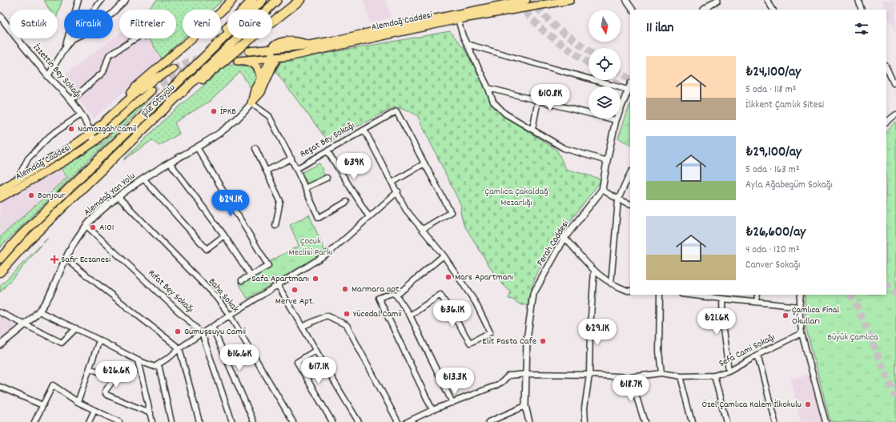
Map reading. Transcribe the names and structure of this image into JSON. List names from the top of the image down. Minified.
{"streets":{"highway":["Şile Otoyolu"],"main road":["Alemdağ Caddesi"],"street":["İzzettin Bey Sokağı","Reşat Bey Sokağı","Alemdağ Yan Yolu","Ferah Caddesi","Rıfat Bey Sokağı","Baha Sokak","Sefa Cami Sokağı"]},"crossings":[["Alemdağ Caddesi","İzzettin Bey Sokağı"],["Reşat Bey Sokağı","Alemdağ Yan Yolu"],["Alemdağ Yan Yolu","Rıfat Bey Sokağı"],["Alemdağ Yan Yolu","Baha Sokak"],["Ferah Caddesi","Sefa Cami Sokağı"]],"parks":["Çamlıca Çakaldağ Mezarlığı","Çocuk Meclisi Parkı","Büyük Çamlıca"],"places":{"other":["İPKB","Namazgah Camii","Bonjour","A101","Mars Apartmanı","Safa Apartmanı","Marmara apt.","Merve Apt.","Yücedal Camii","Çamlıca Final Okulları","Gümüşsuyu Camii","Elit Pasta Cafe","Özel Çamlıca Kalem İlkokulu"],"health":["Safir Eczanesi"]},"north":"bottom","page":{"chip":["Satılık","Kiralık","Filtreler","Yeni","Daire"],"heading":"11 ilan","list":[{"name":"₺24,100/ay","note":"5 oda · 118 m² · İlkkent Çamlık Sitesi"},{"name":"₺29,100/ay","note":"5 oda · 163 m² · Ayla Ağabegüm Sokağı"},{"name":"₺26,600/ay","note":"4 oda · 120 m² · Canver Sokağı"}],"price":["₺10.8K","₺39K","₺24.1K","₺36.1K","₺21.6K","₺29.1K","₺16.6K","₺17.1K","₺26.6K","₺13.3K","₺18.7K"]}}
